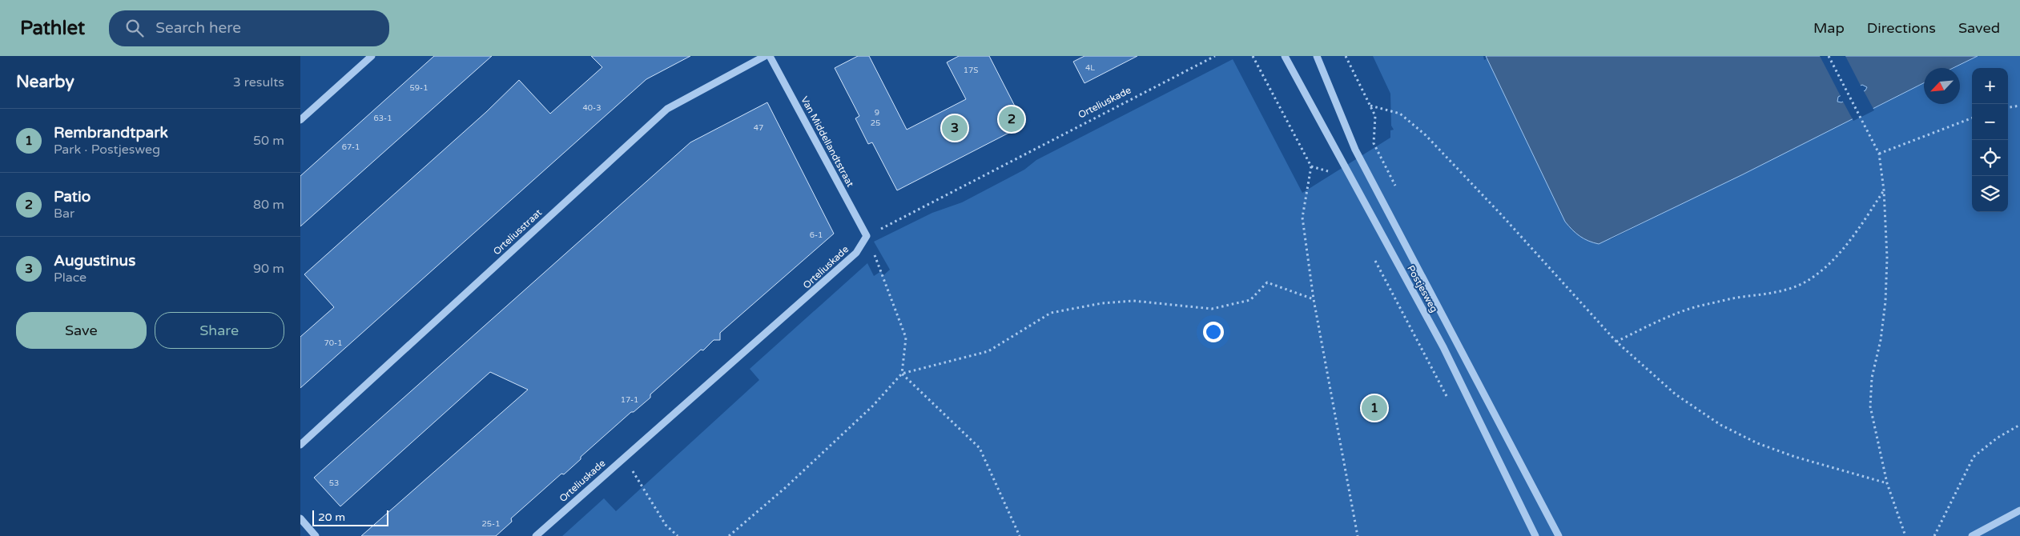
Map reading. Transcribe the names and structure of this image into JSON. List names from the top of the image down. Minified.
{"streets":{"street":["Orteliuskade","Van Middellandtstraat","Orteliusstraat","Postjesweg"]},"crossings":[["Orteliuskade","Van Middellandtstraat"]],"house_numbers":["4L","17S","59-1","40-3","9","63-1","25","47","67-1","6-1","70-1","17-1","53","25-1"],"scale_bar":"20 m","north":"bottom left","page":{"header":"Pathlet","search":"Search here","nav":["Map","Directions","Saved"],"heading":["Nearby","3 results"],"map_buttons":["+","−"],"pins":["2","3","1"],"list":[{"mark":"1","name":"Rembrandtpark","note":"Park · Postjesweg","value":"50 m"},{"mark":"2","name":"Patio","note":"Bar","value":"80 m"},{"mark":"3","name":"Augustinus","note":"Place","value":"90 m"}],"buttons":["Save","Share"],"scale":"20 m"}}
